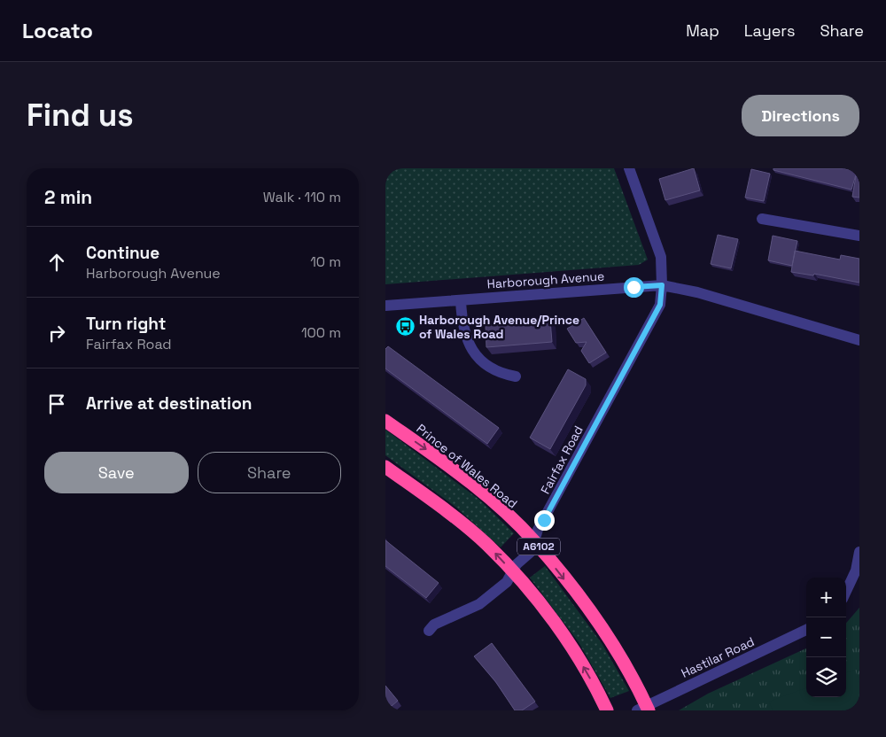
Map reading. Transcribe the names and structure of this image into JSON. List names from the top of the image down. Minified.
{"streets":{"highway":["Prince of Wales Road","A6102"],"street":["Harborough Avenue","Fairfax Road","Hastilar Road"]},"crossings":[["Harborough Avenue","Fairfax Road"],["Fairfax Road","Prince of Wales Road"],["Fairfax Road","A6102"],["Prince of Wales Road","Hastilar Road"]],"places":{"bus stop":["Harborough Avenue/Prince of Wales Road"]},"page":{"header":"Locato","nav":["Map","Layers","Share"],"buttons":["Directions",["Save","Share"]],"title":"Find us","heading":["2 min","Walk · 110 m"],"list":[["Continue","Harborough Avenue","10 m"],["Turn right","Fairfax Road","100 m"],"Arrive at destination"],"map_buttons":["+","−"]}}
